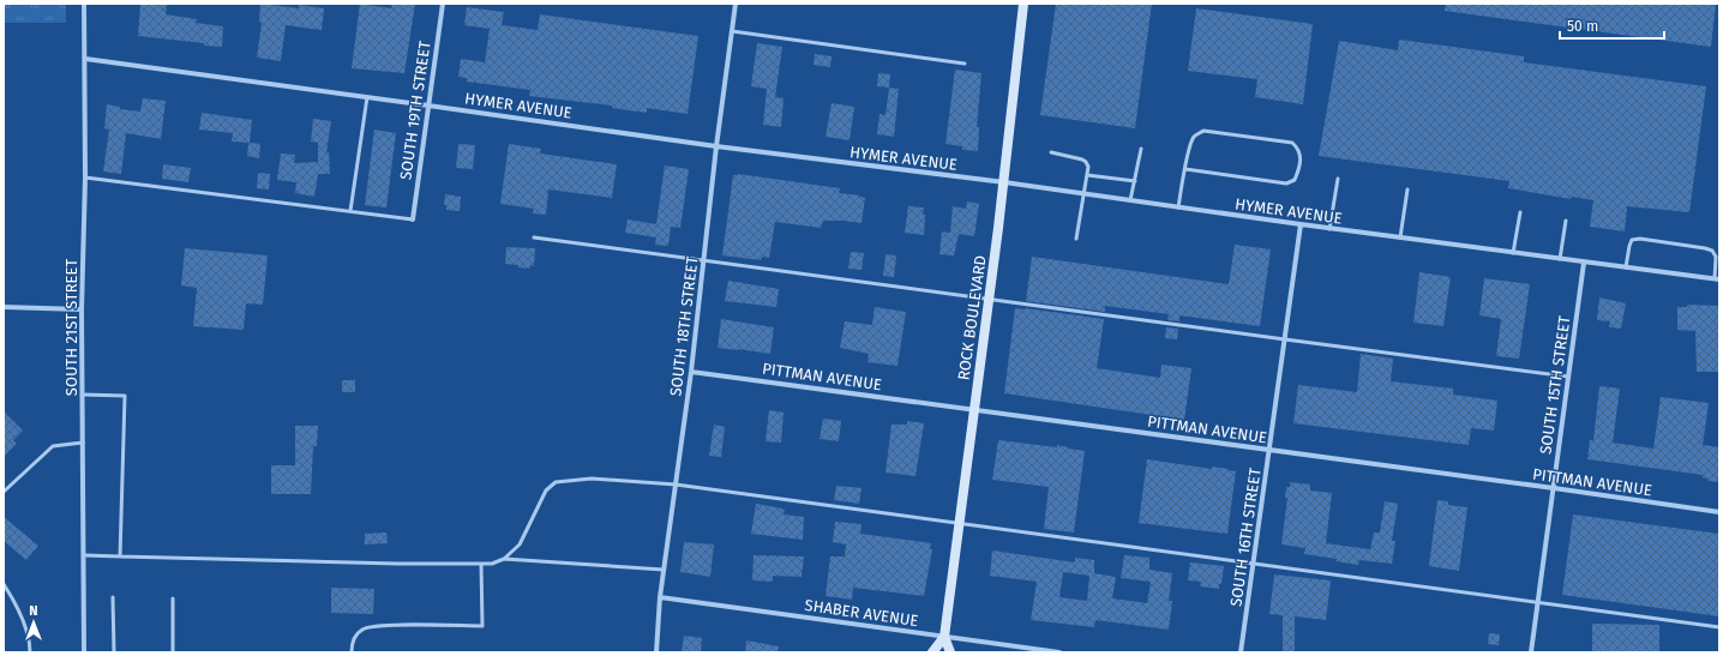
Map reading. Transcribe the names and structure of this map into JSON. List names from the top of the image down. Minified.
{"streets":{"main road":["ROCK BOULEVARD"],"street":["HYMER AVENUE","SOUTH 19TH STREET","SOUTH 18TH STREET","SOUTH 21ST STREET","PITTMAN AVENUE","SOUTH 15TH STREET","SOUTH 16TH STREET","SHABER AVENUE"]},"crossings":[["HYMER AVENUE","SOUTH 19TH STREET"],["HYMER AVENUE","ROCK BOULEVARD"],["HYMER AVENUE","SOUTH 18TH STREET"],["HYMER AVENUE","SOUTH 21ST STREET"],["HYMER AVENUE","SOUTH 15TH STREET"],["HYMER AVENUE","SOUTH 16TH STREET"],["ROCK BOULEVARD","PITTMAN AVENUE"],["ROCK BOULEVARD","SHABER AVENUE"],["SOUTH 18TH STREET","PITTMAN AVENUE"],["SOUTH 18TH STREET","SHABER AVENUE"],["PITTMAN AVENUE","SOUTH 15TH STREET"],["PITTMAN AVENUE","SOUTH 16TH STREET"]],"scale_bar":"50 m","north":"top"}
